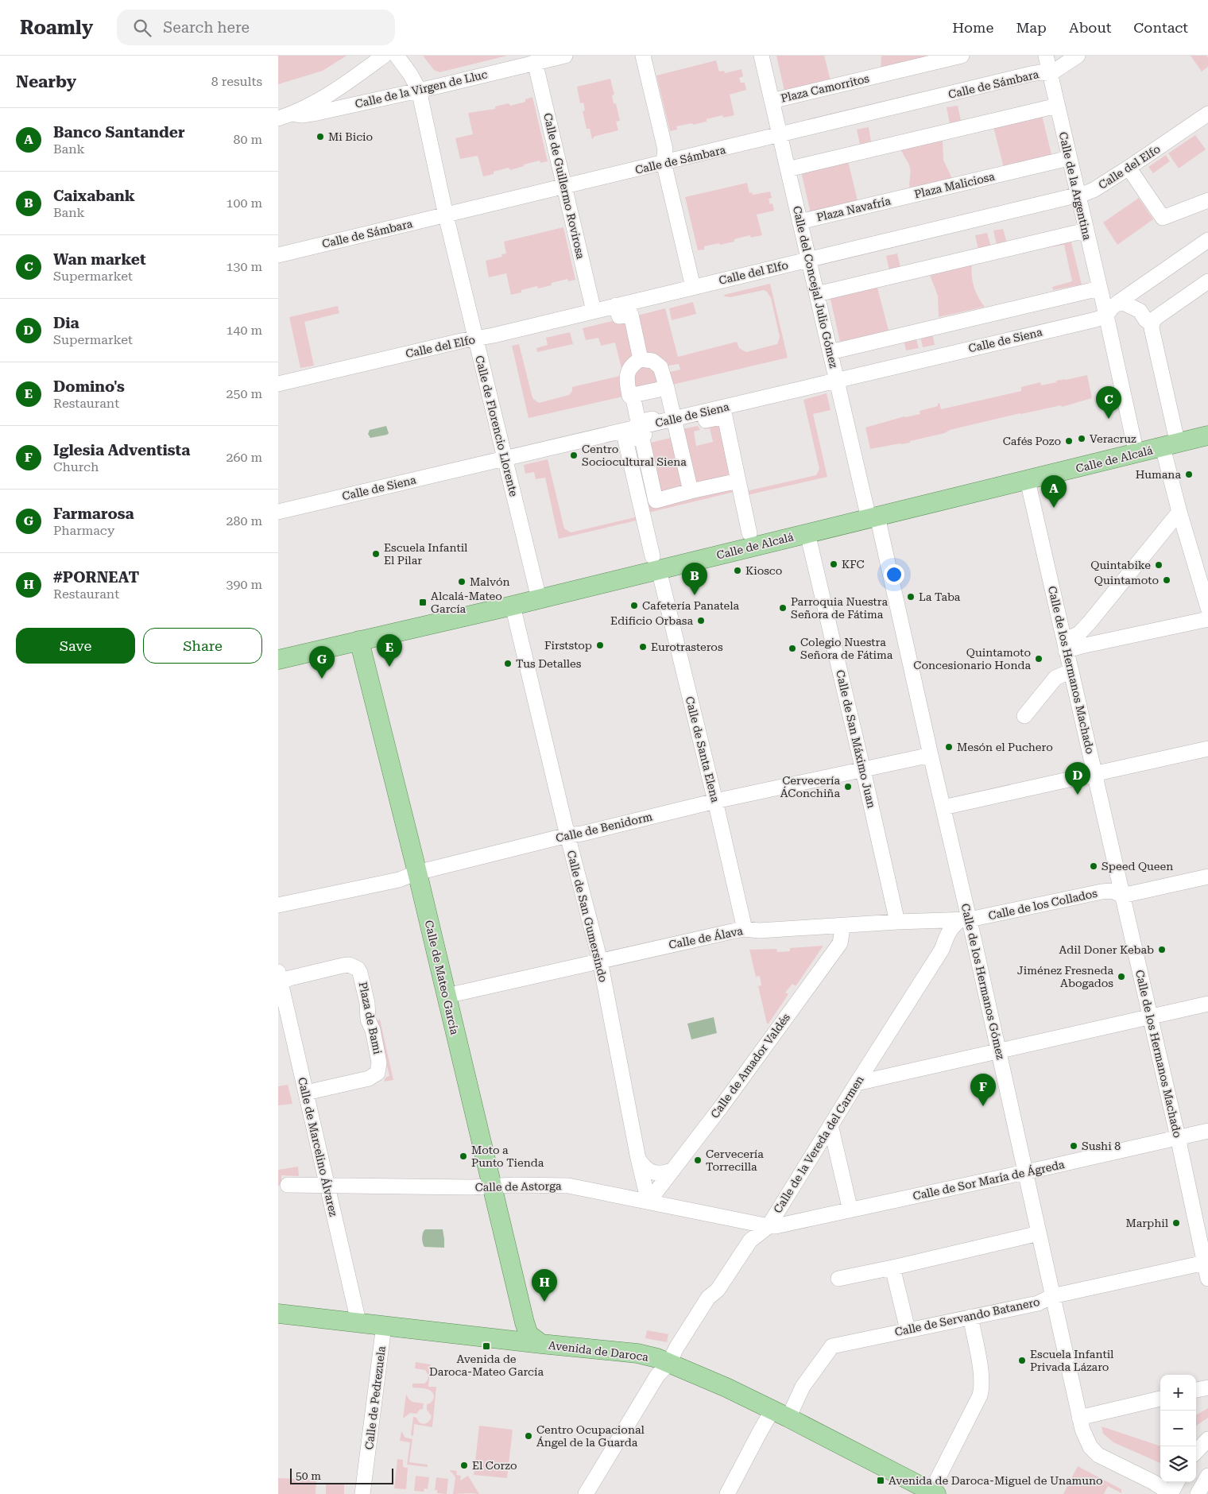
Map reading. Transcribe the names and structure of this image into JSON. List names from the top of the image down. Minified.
{"streets":{"main road":["Calle de Alcalá","Calle de Mateo García","Avenida de Daroca"],"street":["Calle de Sámbara","Plaza Camorritos","Calle de la Virgen de Lluc","Calle del Elfo","Plaza Maliciosa","Calle de Guillermo Rovirosa","Calle de la Argentina","Plaza Navafría","Calle del Concejal Julio Gómez","Calle de Siena","Calle de Florencio Llorente","Calle de los Hermanos Machado","Calle de San Máximo Juan","Calle de Santa Elena","Calle de Benidorm","Calle de los Collados","Calle de San Gumersindo","Calle de Álava","Calle de los Hermanos Gómez","Plaza de Bami","Calle de Amador Valdés","Calle de la Vereda del Carmen","Calle de Marcelino Álvarez","Calle de Sor María de Ágreda","Calle de Astorga","Calle de Servando Batanero","Calle de Pedrezuela"]},"crossings":[["Calle de Sámbara","Calle de Guillermo Rovirosa"],["Calle de Sámbara","Calle de la Argentina"],["Calle de Sámbara","Calle del Concejal Julio Gómez"],["Calle de Sámbara","Calle de Florencio Llorente"],["Plaza Camorritos","Calle del Concejal Julio Gómez"],["Calle de la Virgen de Lluc","Calle de Guillermo Rovirosa"],["Calle de la Virgen de Lluc","Calle de Florencio Llorente"],["Calle del Elfo","Calle de Guillermo Rovirosa"],["Calle del Elfo","Calle de la Argentina"],["Calle del Elfo","Calle del Concejal Julio Gómez"],["Calle del Elfo","Calle de Florencio Llorente"],["Plaza Maliciosa","Calle de la Argentina"],["Plaza Maliciosa","Plaza Navafría"],["Calle de la Argentina","Calle de Siena"],["Calle de la Argentina","Calle de Alcalá"],["Plaza Navafría","Calle del Concejal Julio Gómez"],["Calle del Concejal Julio Gómez","Calle de Siena"],["Calle del Concejal Julio Gómez","Calle de Alcalá"],["Calle del Concejal Julio Gómez","Calle de los Hermanos Gómez"],["Calle de Siena","Calle de Florencio Llorente"],["Calle de Florencio Llorente","Calle de Alcalá"],["Calle de Alcalá","Calle de los Hermanos Machado"],["Calle de Alcalá","Calle de San Máximo Juan"],["Calle de Alcalá","Calle de Santa Elena"],["Calle de Alcalá","Calle de San Gumersindo"],["Calle de Alcalá","Calle de Mateo García"],["Calle de Alcalá","Calle de los Hermanos Gómez"],["Calle de los Hermanos Machado","Calle de los Collados"],["Calle de los Hermanos Machado","Calle de Sor María de Ágreda"],["Calle de los Hermanos Machado","Calle de Servando Batanero"],["Calle de San Máximo Juan","Calle de Benidorm"],["Calle de San Máximo Juan","Calle de Álava"],["Calle de Santa Elena","Calle de Benidorm"],["Calle de Santa Elena","Calle de Álava"],["Calle de Benidorm","Calle de San Gumersindo"],["Calle de Benidorm","Calle de Mateo García"],["Calle de Benidorm","Calle de los Hermanos Gómez"],["Calle de los Collados","Calle de Álava"],["Calle de los Collados","Calle de los Hermanos Gómez"],["Calle de los Collados","Calle de la Vereda del Carmen"],["Calle de San Gumersindo","Calle de Álava"],["Calle de San Gumersindo","Calle de Amador Valdés"],["Calle de San Gumersindo","Calle de Astorga"],["Calle de Álava","Calle de Mateo García"],["Calle de Álava","Calle de los Hermanos Gómez"],["Calle de Álava","Calle de Amador Valdés"],["Calle de Álava","Calle de la Vereda del Carmen"],["Calle de Mateo García","Calle de Astorga"],["Calle de Mateo García","Avenida de Daroca"],["Calle de los Hermanos Gómez","Calle de la Vereda del Carmen"],["Calle de los Hermanos Gómez","Calle de Sor María de Ágreda"],["Calle de los Hermanos Gómez","Calle de Servando Batanero"],["Plaza de Bami","Calle de Marcelino Álvarez"],["Calle de Amador Valdés","Calle de Astorga"],["Calle de la Vereda del Carmen","Calle de Sor María de Ágreda"],["Calle de la Vereda del Carmen","Calle de Astorga"],["Calle de la Vereda del Carmen","Avenida de Daroca"],["Calle de Marcelino Álvarez","Calle de Astorga"],["Calle de Marcelino Álvarez","Avenida de Daroca"],["Calle de Sor María de Ágreda","Calle de Astorga"],["Calle de Servando Batanero","Avenida de Daroca"],["Avenida de Daroca","Calle de Pedrezuela"]],"places":{"other":["Mi Bicio","Veracruz","Cafés Pozo","Centro Sociocultural Siena","Humana","Escuela Infantil El Pilar","KFC","Quintabike","Kiosco","Quintamoto","Malvón","La Taba","Cafetería Panatela","Parroquia Nuestra Señora de Fátima","Edificio Orbasa","Firststop","Eurotrasteros","Colegio Nuestra Señora de Fátima","Quintamoto Concesionario Honda","Tus Detalles","Mesón el Puchero","Cervecería A´Conchiña","Speed Queen","Adil Doner Kebab","Jiménez Fresneda Abogados","Sushi 8","Moto a Punto Tienda","Cervecería Torrecilla","Marphil","Escuela Infantil Privada Lázaro","Centro Ocupacional Ángel de la Guarda","El Corzo"],"transit":["Alcalá-Mateo García","Avenida de Daroca-Mateo García","Avenida de Daroca-Miguel de Unamuno"]},"scale_bar":"50 m","page":{"header":"Roamly","search":"Search here","nav":["Home","Map","About","Contact"],"heading":["Nearby","8 results"],"list":[{"mark":"A","name":"Banco Santander","note":"Bank","value":"80 m"},{"mark":"B","name":"Caixabank","note":"Bank","value":"100 m"},{"mark":"C","name":"Wan market","note":"Supermarket","value":"130 m"},{"mark":"D","name":"Dia","note":"Supermarket","value":"140 m"},{"mark":"E","name":"Domino's","note":"Restaurant","value":"250 m"},{"mark":"F","name":"Iglesia Adventista","note":"Church","value":"260 m"},{"mark":"G","name":"Farmarosa","note":"Pharmacy","value":"280 m"},{"mark":"H","name":"#PORNEAT","note":"Restaurant","value":"390 m"}],"pins":["C","A","B","E","G","D","F","H"],"buttons":["Save","Share"],"map_buttons":["+","−"],"scale":"50 m"}}
